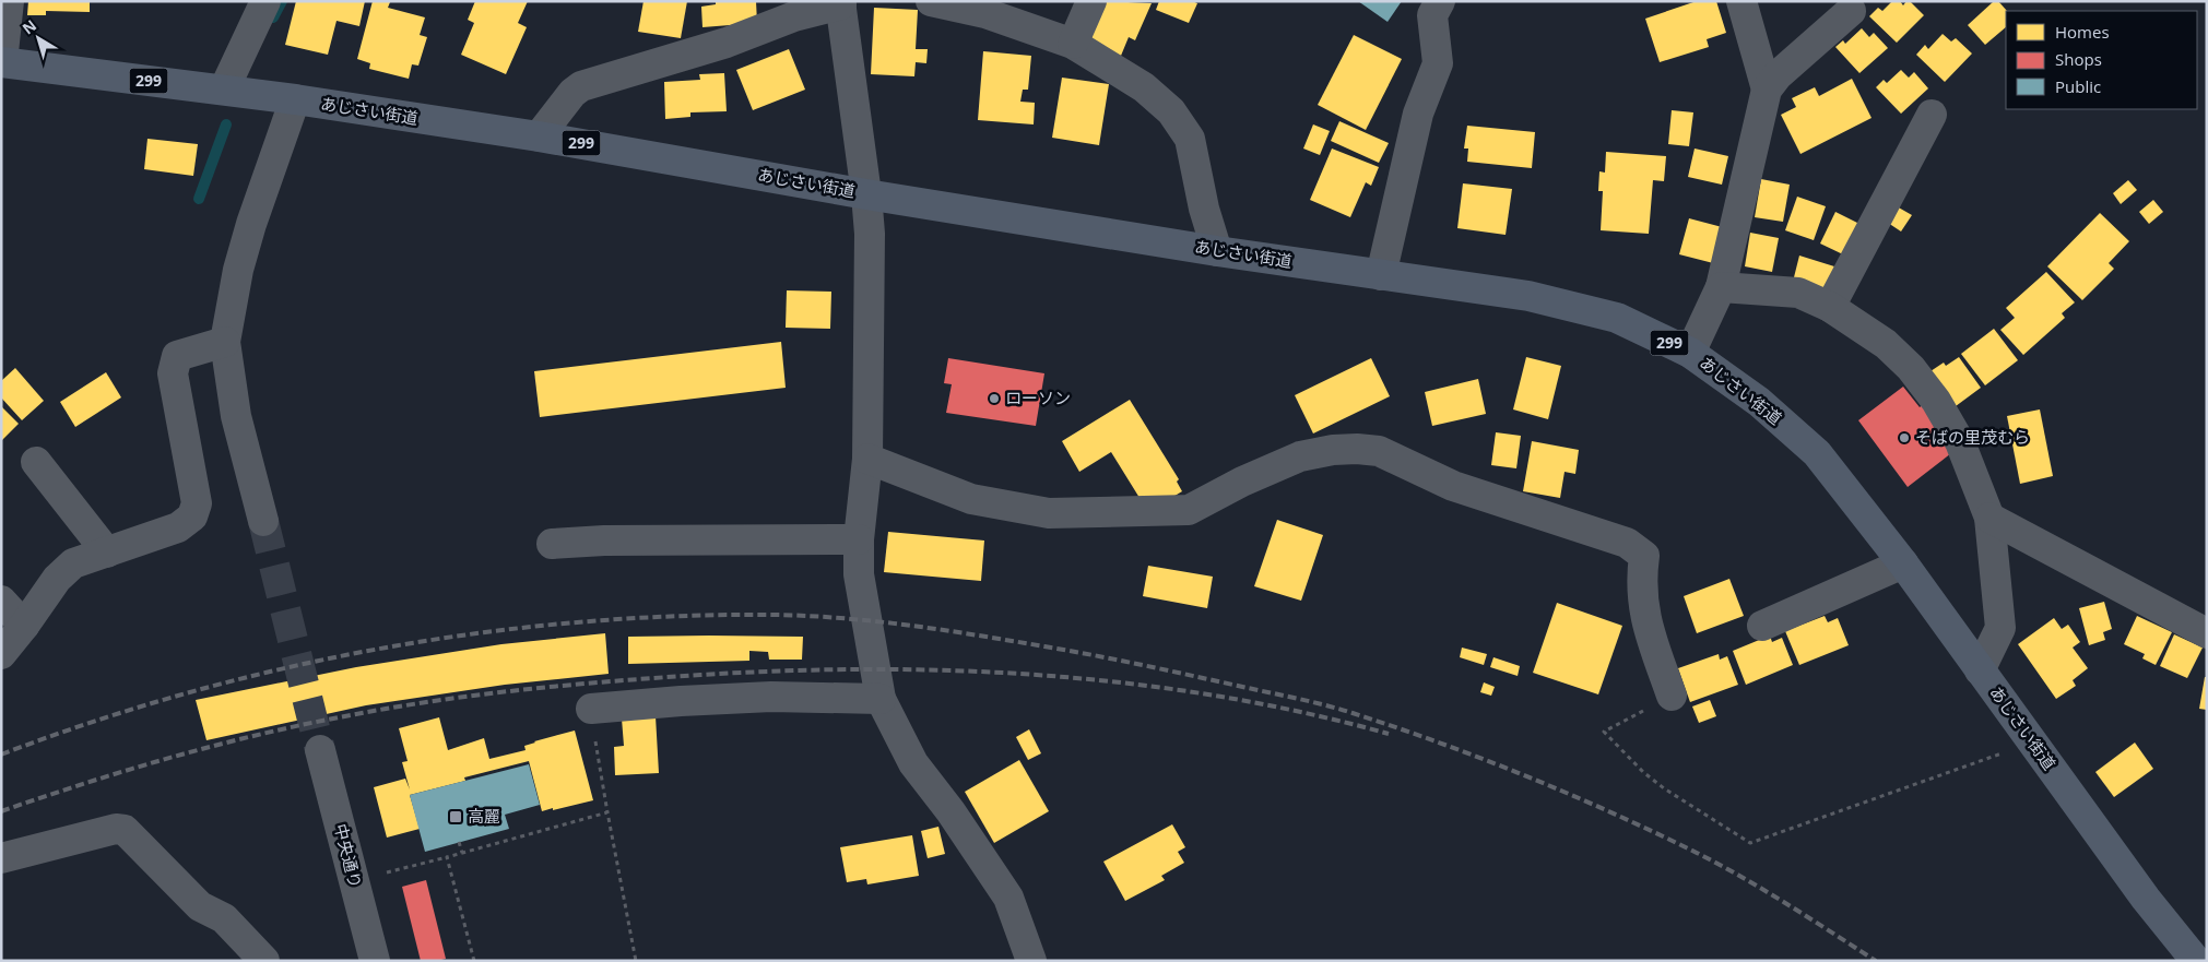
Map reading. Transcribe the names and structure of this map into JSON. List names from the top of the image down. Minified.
{"streets":{"highway":["299","あじさい街道"],"street":["中央通り"]},"places":{"other":["ローソン","そばの里茂むら"],"transit":["高麗"]},"legend":["Homes","Shops","Public"],"north":"top left"}
